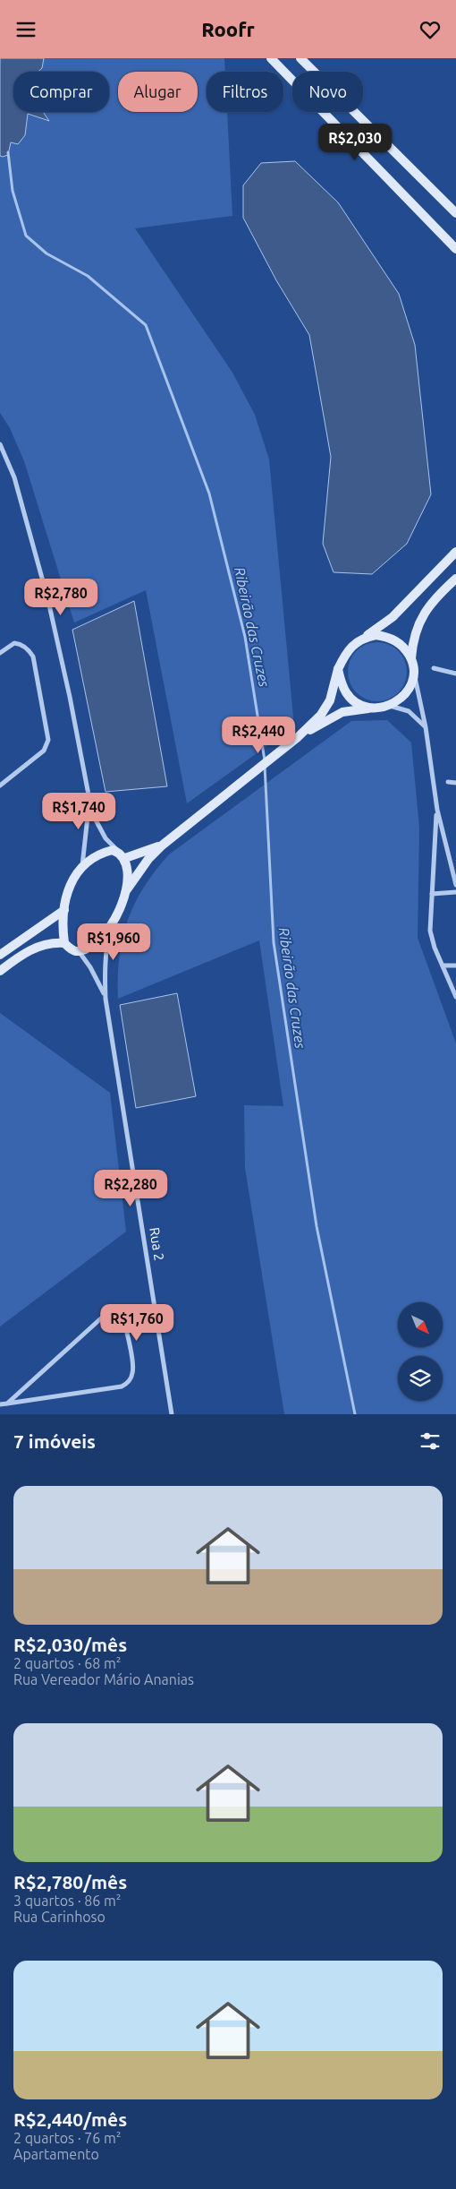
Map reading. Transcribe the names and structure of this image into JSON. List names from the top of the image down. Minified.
{"streets":{"street":["Rua 2"]},"water":["Ribeirão das Cruzes"],"north":"bottom right","page":{"header":"Roofr","chip":["Comprar","Alugar","Filtros","Novo"],"price":["R$2,030","R$2,780","R$2,440","R$1,740","R$1,960","R$2,280","R$1,760"],"heading":"7 imóveis","list":[{"name":"R$2,030/mês","note":"2 quartos · 68 m² · Rua Vereador Mário Ananias"},{"name":"R$2,780/mês","note":"3 quartos · 86 m² · Rua Carinhoso"},{"name":"R$2,440/mês","note":"2 quartos · 76 m² · Apartamento"}]}}
